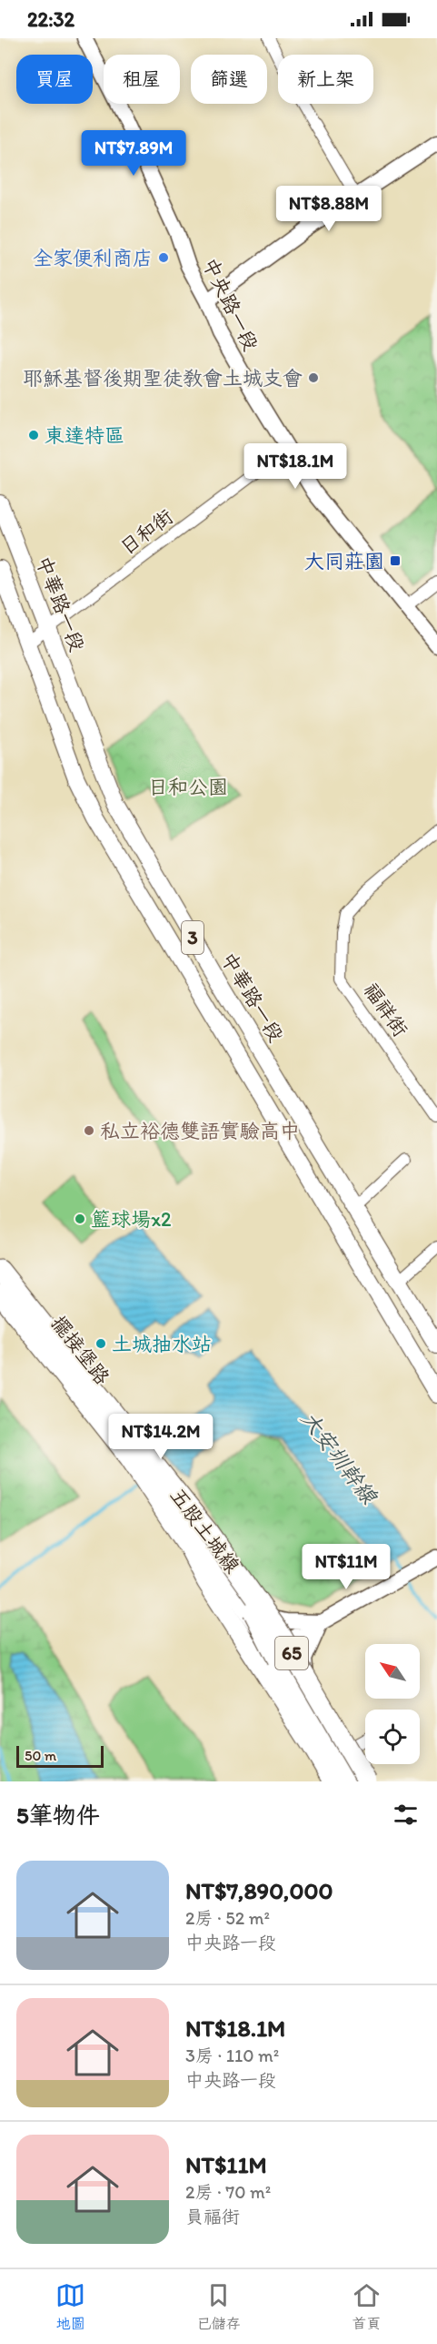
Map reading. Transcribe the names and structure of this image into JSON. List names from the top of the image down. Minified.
{"streets":{"highway":["五股土城線","65"],"main road":["中華路一段","3"],"street":["中央路一段","日和街","福祥街","擺接堡路"]},"crossings":[["中央路一段","日和街"],["日和街","中華路一段"],["日和街","3"],["擺接堡路","五股土城線"]],"water":["大安圳幹線"],"parks":["日和公園"],"places":{"other":["全家便利商店","耶穌基督後期聖徒教會土城支會","東達特區","私立裕德雙語實驗高中","籃球場x2","土城抽水站"],"transit":["大同莊園"]},"scale_bar":"50 m","north":"top left","page":{"status":"22:32","chip":["買屋","租屋","篩選","新上架"],"price":["NT$7.89M","NT$8.88M","NT$18.1M","NT$14.2M","NT$11M"],"scale":"50 m","heading":"5筆物件","list":[{"name":"NT$7,890,000","note":"2房 · 52 m² · 中央路一段"},{"name":"NT$18.1M","note":"3房 · 110 m² · 中央路一段"},{"name":"NT$11M","note":"2房 · 70 m² · 員福街"}],"tabs":["地圖","已儲存","首頁"]}}
